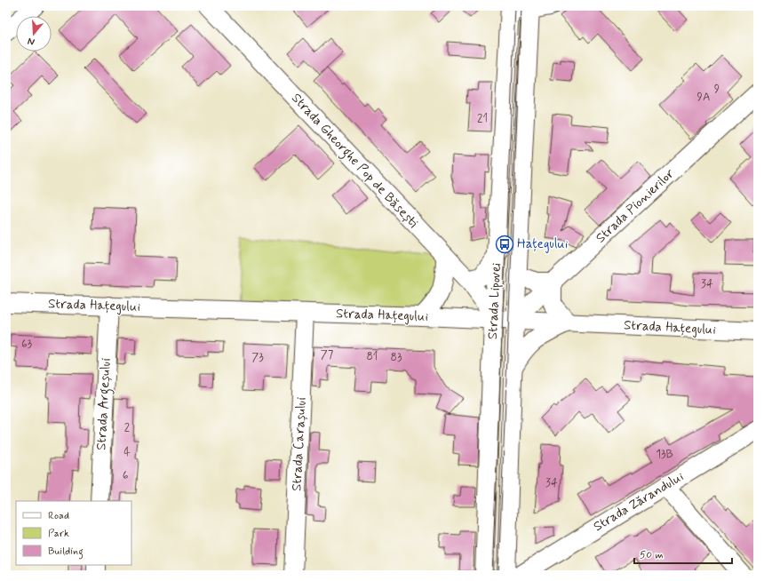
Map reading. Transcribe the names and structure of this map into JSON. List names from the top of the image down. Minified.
{"streets":{"street":["Strada Gheorghe Pop de Băsești","Strada Pionierilor","Strada Lipovei","Strada Hațegului","Strada Argeșului","Strada Carașului","Strada Zărandului"]},"crossings":[["Strada Gheorghe Pop de Băsești","Strada Lipovei"],["Strada Gheorghe Pop de Băsești","Strada Hațegului"],["Strada Pionierilor","Strada Lipovei"],["Strada Pionierilor","Strada Hațegului"],["Strada Lipovei","Strada Hațegului"],["Strada Hațegului","Strada Argeșului"],["Strada Hațegului","Strada Carașului"]],"places":{"bus stop":["Hațegului"]},"house_numbers":["9","9A","21","34","63","77","81","73","83","2","4","13B","6","34"],"legend":["Road","Park","Building"],"scale_bar":"50 m","north":"bottom"}
